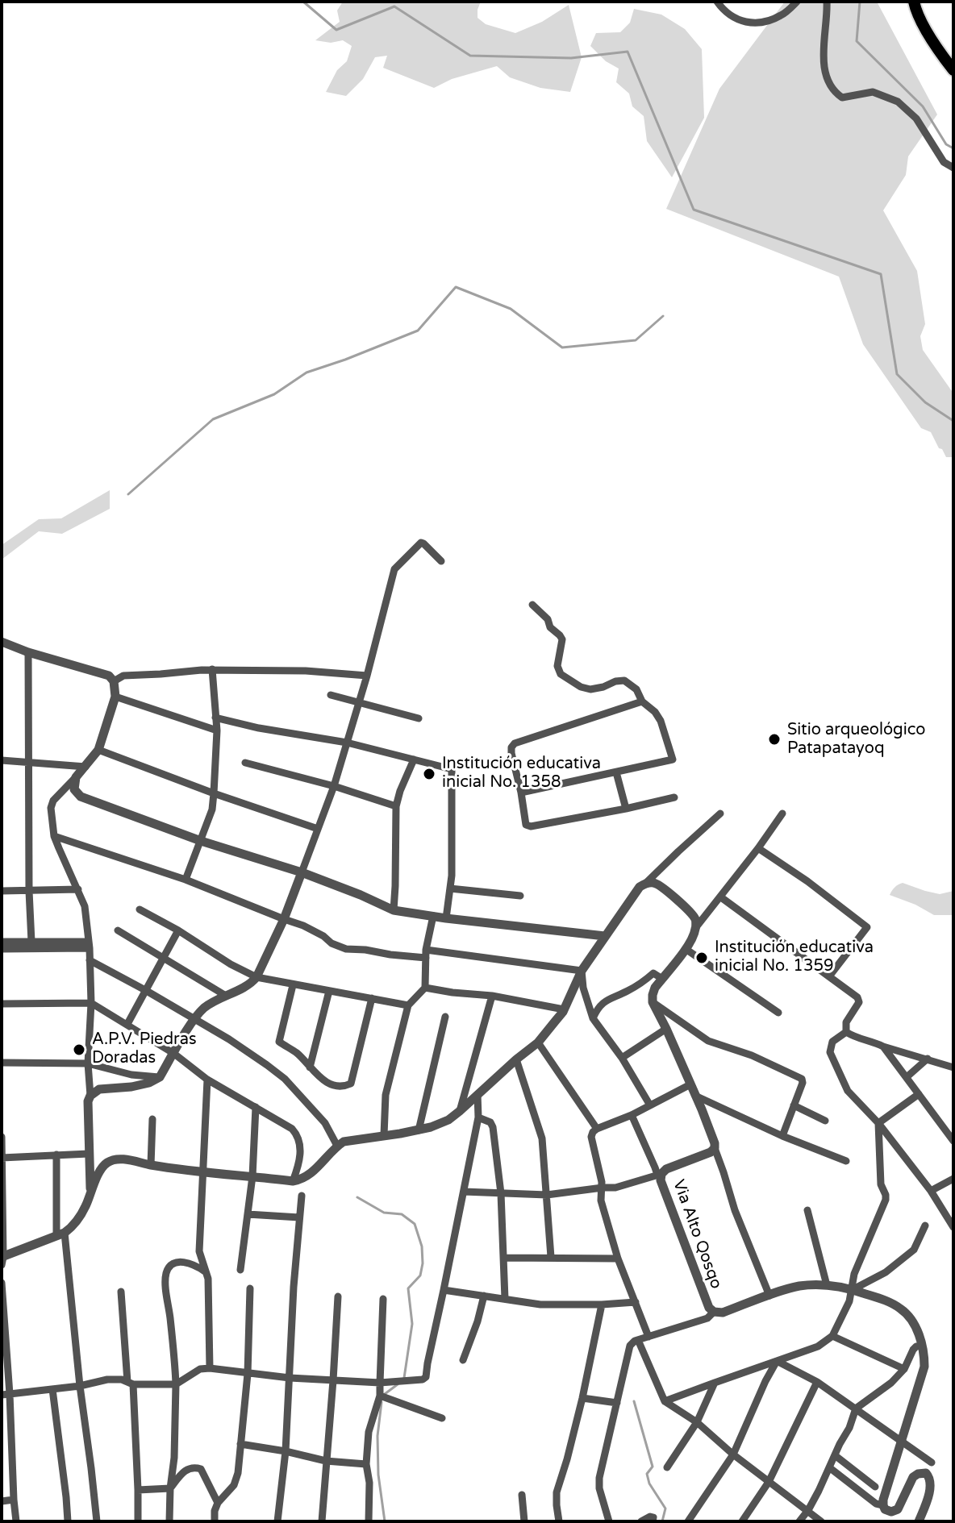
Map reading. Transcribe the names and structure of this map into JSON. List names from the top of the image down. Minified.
{"streets":{"street":["Via Alto Qosqo"]},"places":["Sitio arqueológico Patapatayoq","Institución educativa inicial No. 1358","Institución educativa inicial No. 1359","A.P.V. Piedras Doradas"]}
